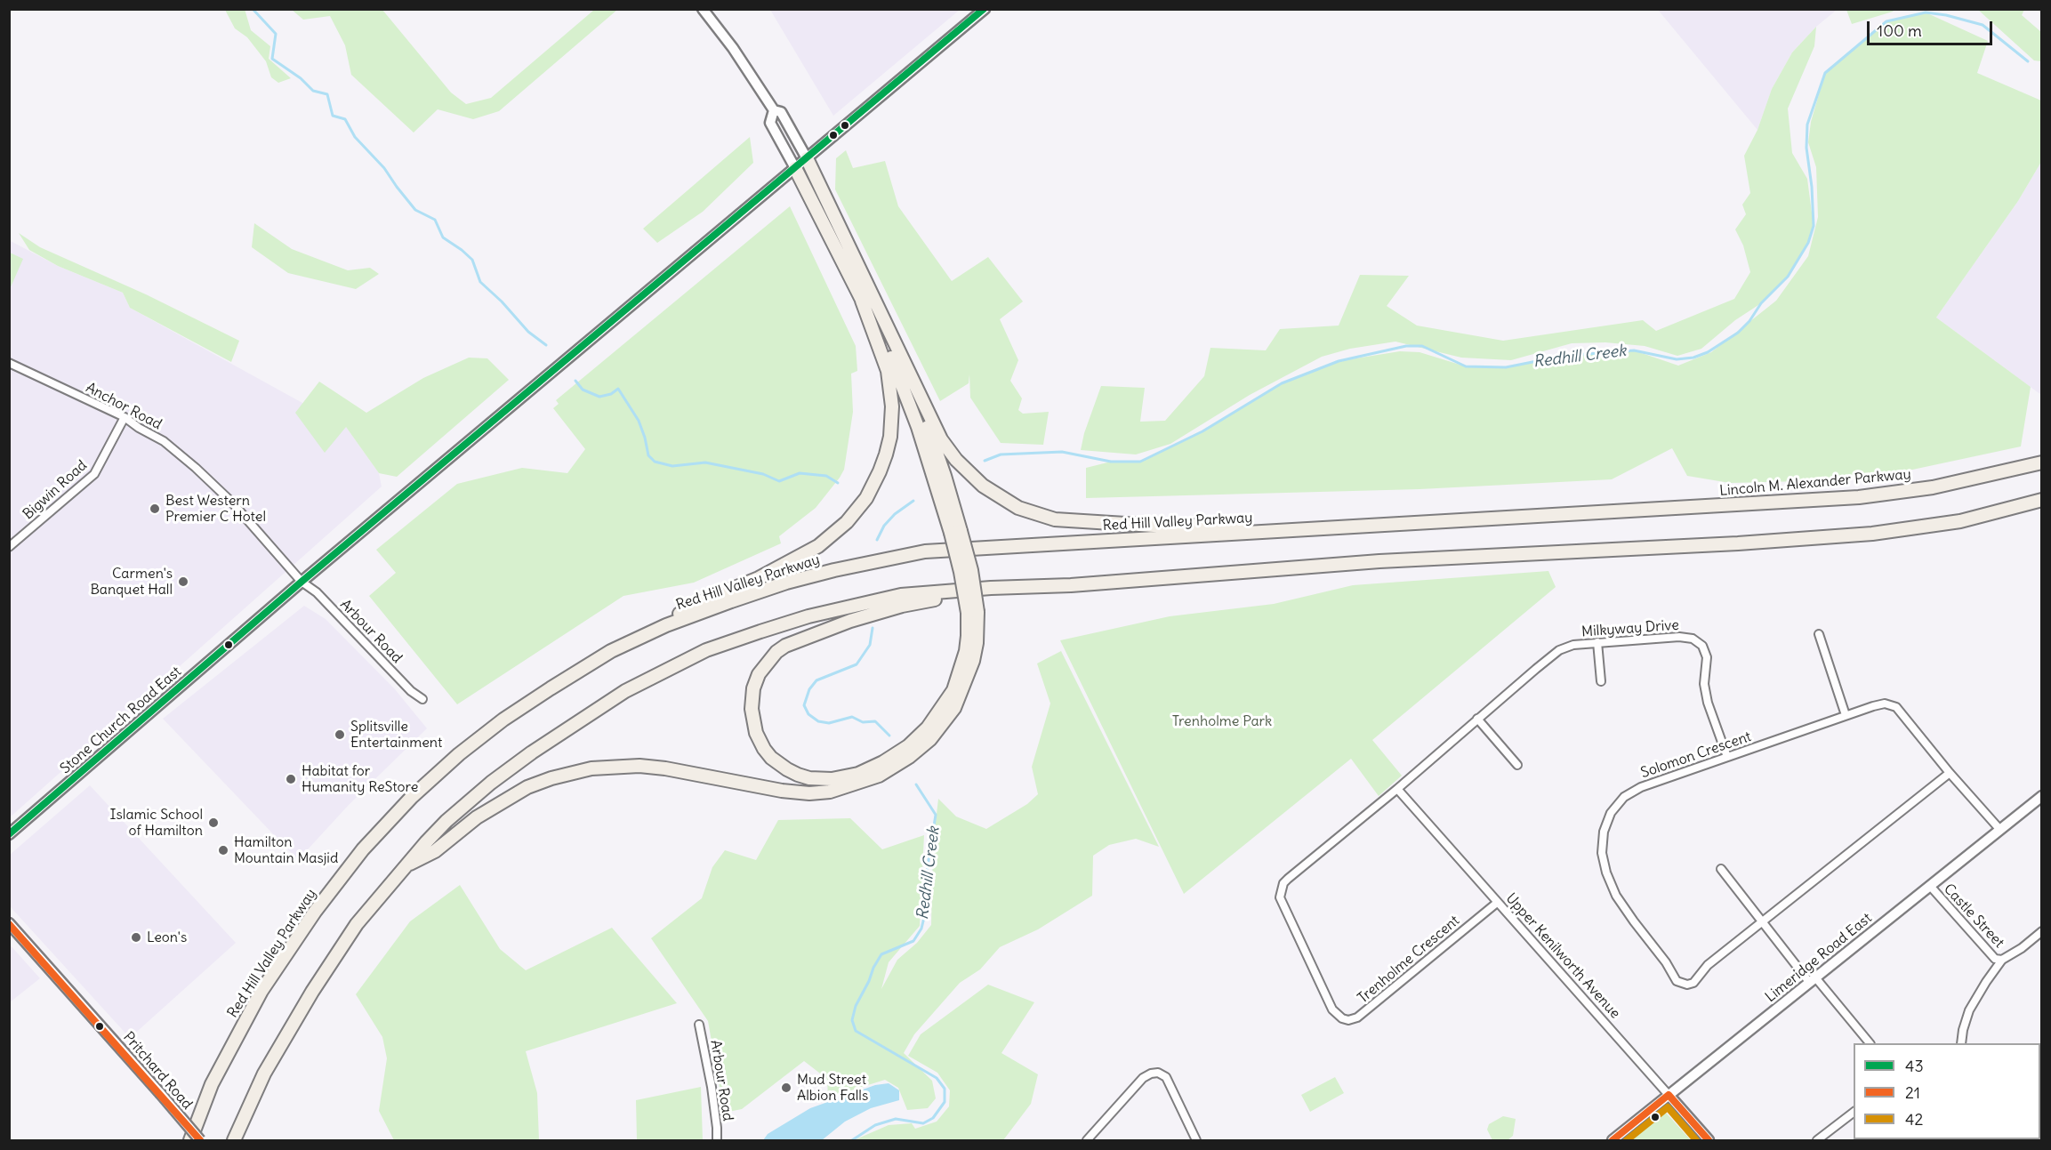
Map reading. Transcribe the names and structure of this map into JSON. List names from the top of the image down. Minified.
{"streets":{"highway":["Lincoln M. Alexander Parkway","Red Hill Valley Parkway"],"main road":["Stone Church Road East","Upper Kenilworth Avenue","Limeridge Road East","Pritchard Road"],"street":["Anchor Road","Bigwin Road","Milkyway Drive","Arbour Road","Solomon Crescent","Castle Street","Trenholme Crescent"]},"crossings":[["Anchor Road","Bigwin Road"],["Anchor Road","Arbour Road"],["Anchor Road","Stone Church Road East"],["Lincoln M. Alexander Parkway","Red Hill Valley Parkway"],["Milkyway Drive","Solomon Crescent"],["Milkyway Drive","Upper Kenilworth Avenue"],["Milkyway Drive","Trenholme Crescent"],["Arbour Road","Stone Church Road East"],["Solomon Crescent","Limeridge Road East"],["Castle Street","Limeridge Road East"],["Upper Kenilworth Avenue","Limeridge Road East"],["Upper Kenilworth Avenue","Trenholme Crescent"]],"water":["Redhill Creek"],"parks":["Trenholme Park"],"places":["Best Western Premier C Hotel","Carmen's Banquet Hall","Splitsville Entertainment","Habitat for Humanity ReStore","Islamic School of Hamilton","Hamilton Mountain Masjid","Leon's","Mud Street Albion Falls"],"lines":["transit line 43","transit line 21","transit line 42"],"legend":["43","21","42"],"scale_bar":"100 m"}
